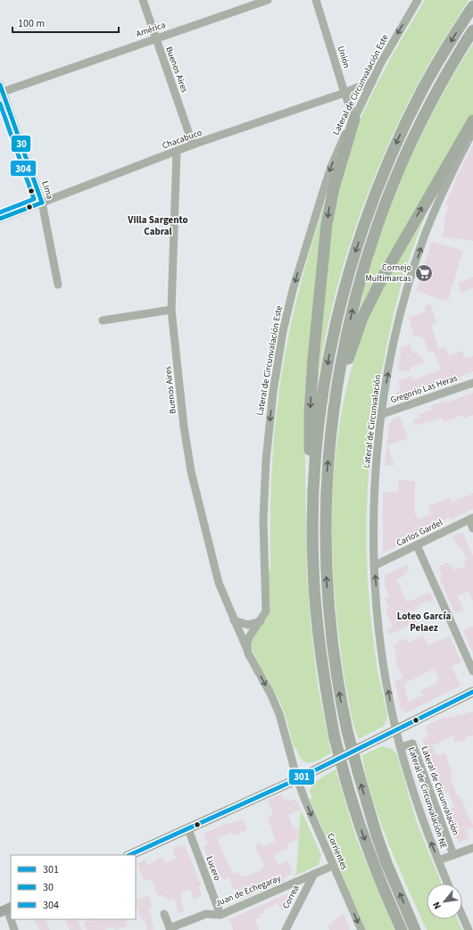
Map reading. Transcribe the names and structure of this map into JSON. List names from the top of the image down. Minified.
{"streets":{"street":["América","Unión","Buenos Aires","Lateral de Circunvalación Este","Chacabuco","Lima","Gregorio Las Heras","Lateral de Circunvalación","Carlos Gardel","Lateral de Circunvalación NE","Corrientes","Lucero","Juan de Echegaray","Correa"]},"crossings":[["América","Buenos Aires"],["América","Lima"],["Unión","Lateral de Circunvalación Este"],["Unión","Chacabuco"],["Buenos Aires","Lateral de Circunvalación Este"],["Buenos Aires","Chacabuco"],["Lateral de Circunvalación Este","Chacabuco"],["Chacabuco","Lima"],["Gregorio Las Heras","Lateral de Circunvalación"],["Lateral de Circunvalación","Carlos Gardel"],["Lateral de Circunvalación","Lateral de Circunvalación NE"],["Corrientes","Juan de Echegaray"],["Lucero","Juan de Echegaray"],["Juan de Echegaray","Correa"]],"one_way":["Lateral de Circunvalación Este","Lateral de Circunvalación","Lateral de Circunvalación NE","Corrientes"],"districts":["Villa Sargento Cabral","Loteo García Pelaez"],"places":{"supermarket":["Cornejo Multimarcas"]},"lines":["transit line 30","transit line 304","transit line 301"],"legend":["301","30","304"],"scale_bar":"100 m","north":"bottom left"}
